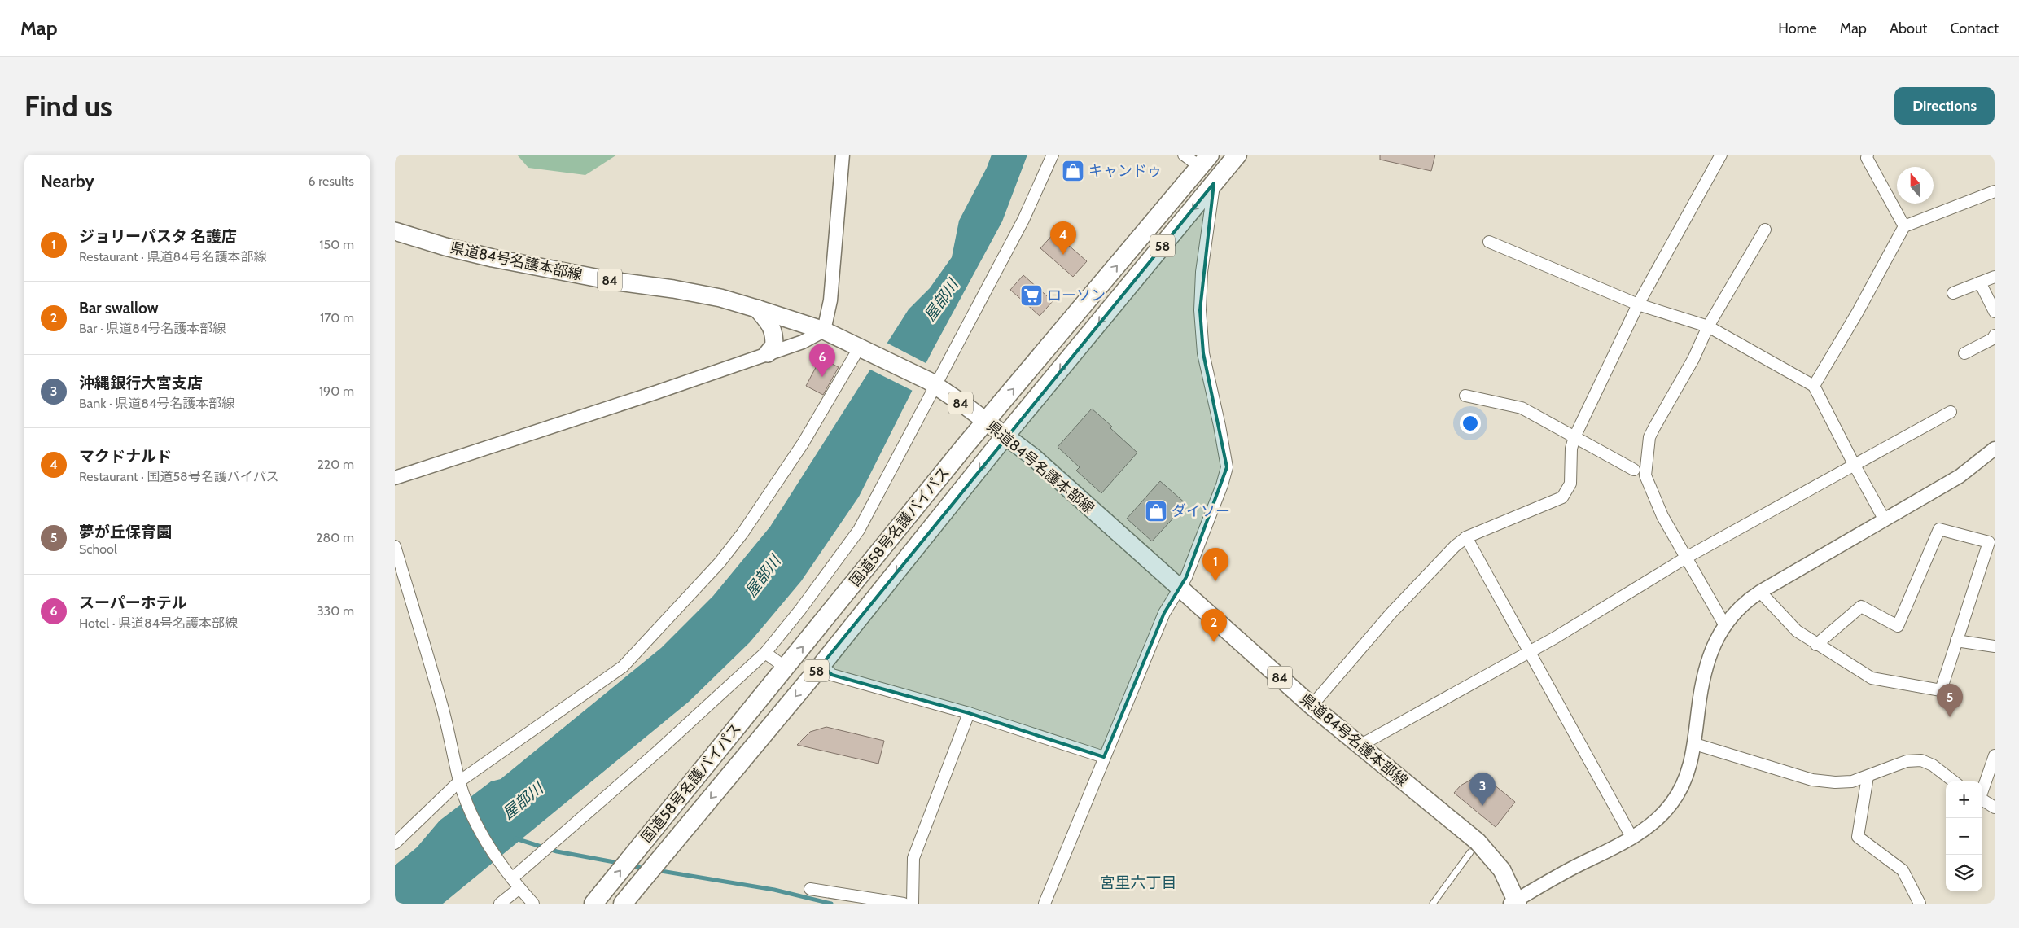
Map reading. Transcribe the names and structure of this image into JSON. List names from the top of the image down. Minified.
{"streets":{"highway":["58","国道58号名護バイパス"],"main road":["県道84号名護本部線","84"]},"crossings":[["県道84号名護本部線","国道58号名護バイパス"]],"districts":["宮里六丁目"],"water":["屋部川"],"places":{"shop":["キャンドゥ","ダイソー"],"supermarket":["ローソン"]},"north":"top","page":{"header":"Map","nav":["Home","Map","About","Contact"],"buttons":"Directions","title":"Find us","heading":["Nearby","6 results"],"list":[{"mark":"1","name":"ジョリーパスタ 名護店","note":"Restaurant · 県道84号名護本部線","value":"150 m"},{"mark":"2","name":"Bar swallow","note":"Bar · 県道84号名護本部線","value":"170 m"},{"mark":"3","name":"沖縄銀行大宮支店","note":"Bank · 県道84号名護本部線","value":"190 m"},{"mark":"4","name":"マクドナルド","note":"Restaurant · 国道58号名護バイパス","value":"220 m"},{"mark":"5","name":"夢が丘保育園","note":"School","value":"280 m"},{"mark":"6","name":"スーパーホテル","note":"Hotel · 県道84号名護本部線","value":"330 m"}],"pins":["4","6","1","2","5","3"],"map_buttons":["+","−"]}}
